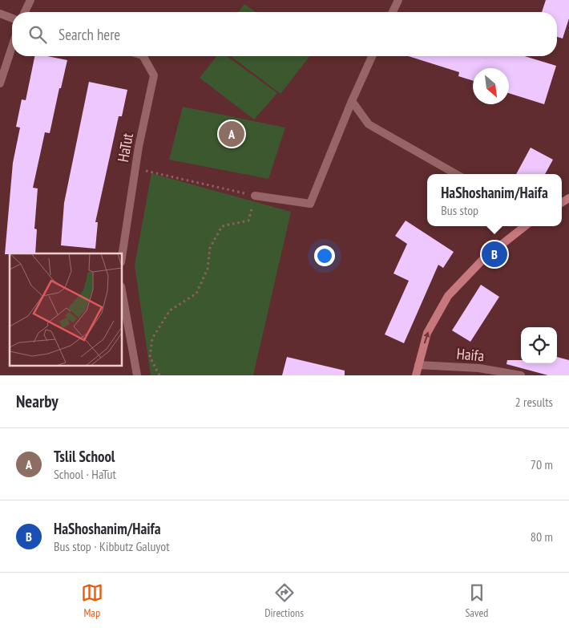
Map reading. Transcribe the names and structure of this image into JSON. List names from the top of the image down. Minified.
{"streets":{"street":["HaTut","Haifa"]},"north":"bottom right","page":{"search":"Search here","pins":["A","B"],"popup":["HaShoshanim/Haifa","Bus stop"],"heading":["Nearby","2 results"],"list":[{"mark":"A","name":"Tslil School","note":"School · HaTut","value":"70 m"},{"mark":"B","name":"HaShoshanim/Haifa","note":"Bus stop · Kibbutz Galuyot","value":"80 m"}],"nav":["Map","Directions","Saved"]}}
